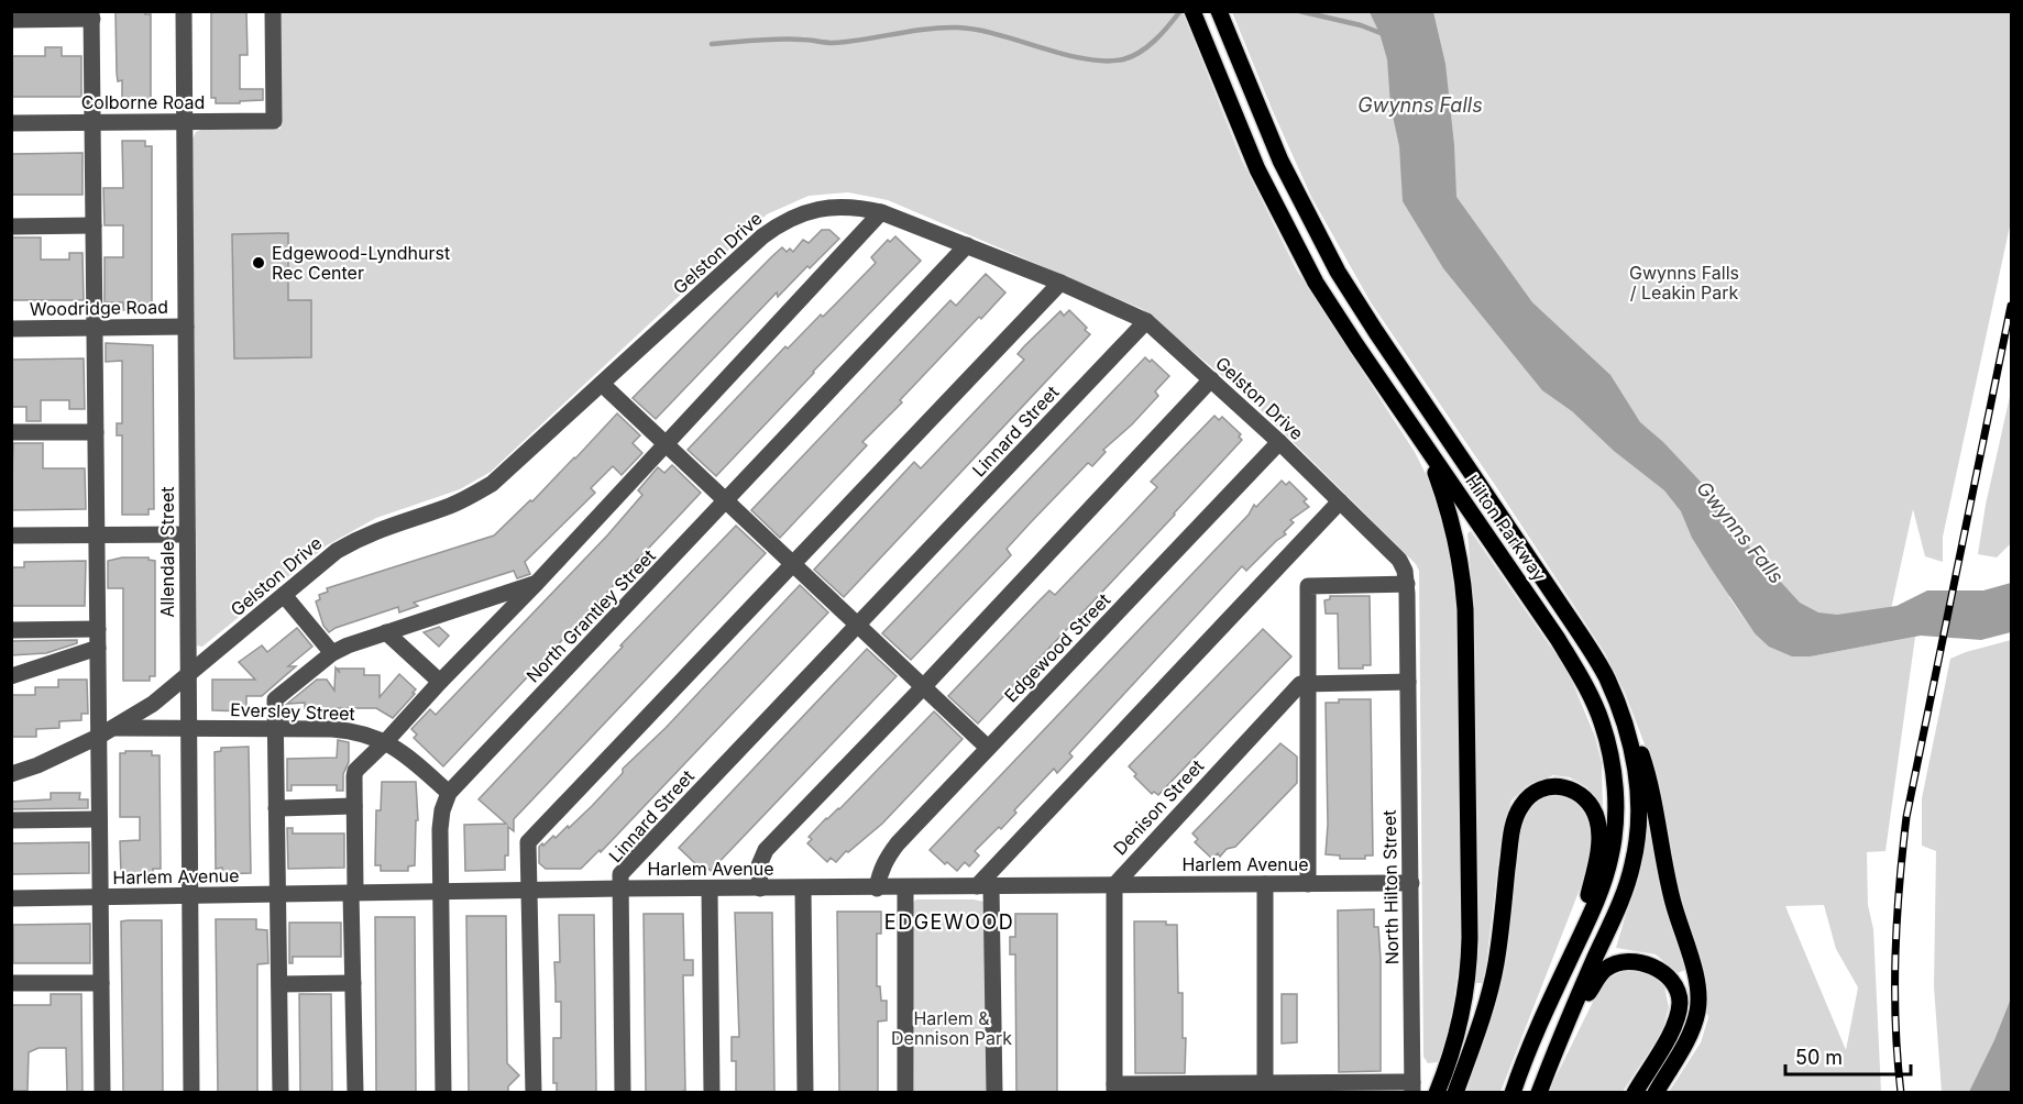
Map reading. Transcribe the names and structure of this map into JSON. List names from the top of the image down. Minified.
{"streets":{"main road":["Hilton Parkway"],"street":["Colborne Road","Gelston Drive","Woodridge Road","Linnard Street","Allendale Street","North Grantley Street","Edgewood Street","Eversley Street","Denison Street","Harlem Avenue","North Hilton Street"]},"crossings":[["Colborne Road","Allendale Street"],["Gelston Drive","Linnard Street"],["Gelston Drive","Allendale Street"],["Gelston Drive","North Grantley Street"],["Gelston Drive","Edgewood Street"],["Gelston Drive","Eversley Street"],["Gelston Drive","North Hilton Street"],["Woodridge Road","Allendale Street"],["Linnard Street","Harlem Avenue"],["Allendale Street","Eversley Street"],["Allendale Street","Harlem Avenue"],["North Grantley Street","Eversley Street"],["North Grantley Street","Harlem Avenue"],["Edgewood Street","Harlem Avenue"],["Denison Street","Harlem Avenue"],["Harlem Avenue","North Hilton Street"]],"districts":["EDGEWOOD"],"water":["Gwynns Falls"],"parks":["Gwynns Falls / Leakin Park","Harlem & Dennison Park"],"places":["Edgewood-Lyndhurst Rec Center"],"scale_bar":"50 m"}
